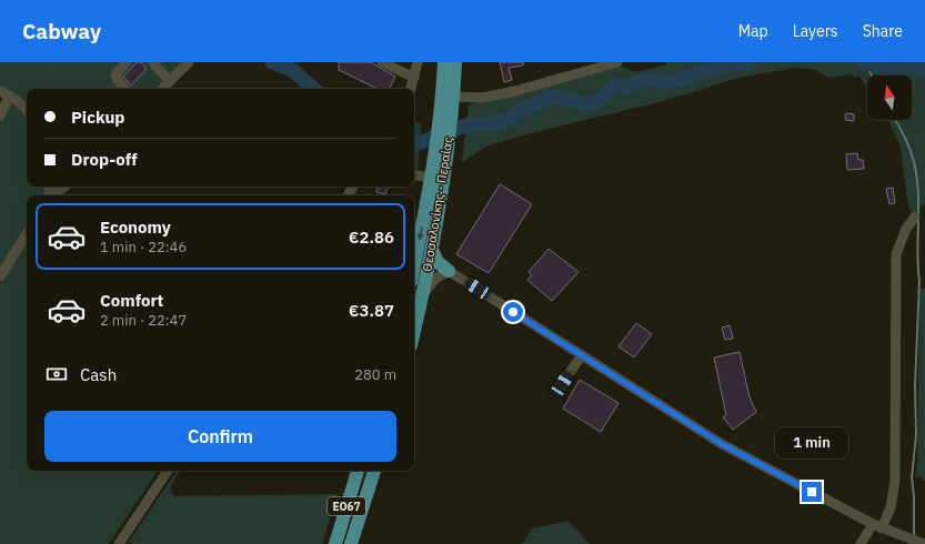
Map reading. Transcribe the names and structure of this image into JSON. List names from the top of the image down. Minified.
{"streets":{"main road":["Θεσσαλονίκης - Περαίας","ΕΟ67"]},"north":"top","page":{"header":"Cabway","nav":["Map","Layers","Share"],"banner":["Pickup","Drop-off"],"list":[{"name":"Economy","note":"1 min · 22:46","value":"€2.86"},{"name":"Comfort","note":"2 min · 22:47","value":"€3.87"}],"pay":["Cash","280 m"],"buttons":"Confirm","bubble":"1 min"}}
